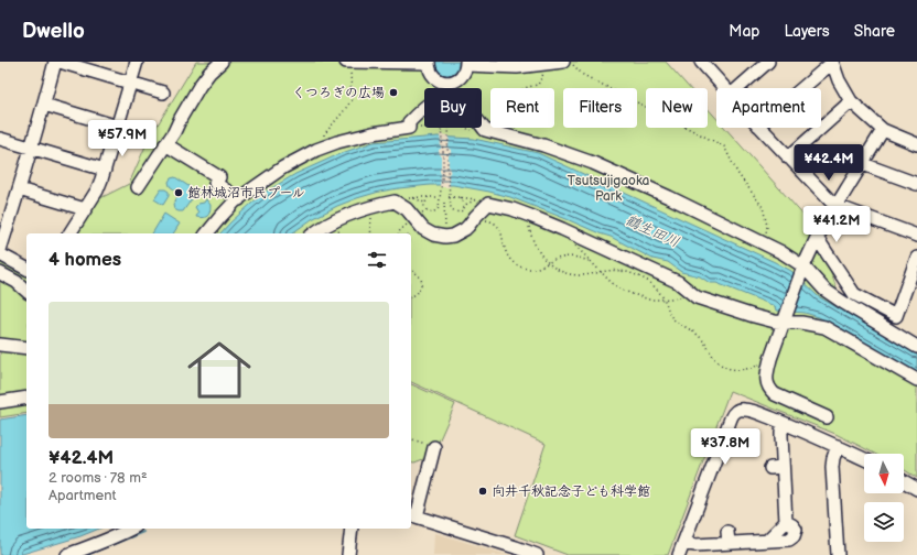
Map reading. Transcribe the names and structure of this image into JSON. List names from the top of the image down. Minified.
{"water":["鶴生田川"],"parks":["Tsutsujigaoka Park"],"places":["くつろぎの広場","館林城沼市民プール","向井千秋記念子ども科学館"],"north":"bottom","page":{"header":"Dwello","nav":["Map","Layers","Share"],"chip":["Buy","Rent","Filters","New","Apartment"],"price":["¥57.9M","¥42.4M","¥41.2M","¥37.8M"],"heading":"4 homes","list":[{"name":"¥42.4M","note":"2 rooms · 78 m² · Apartment"}]}}
